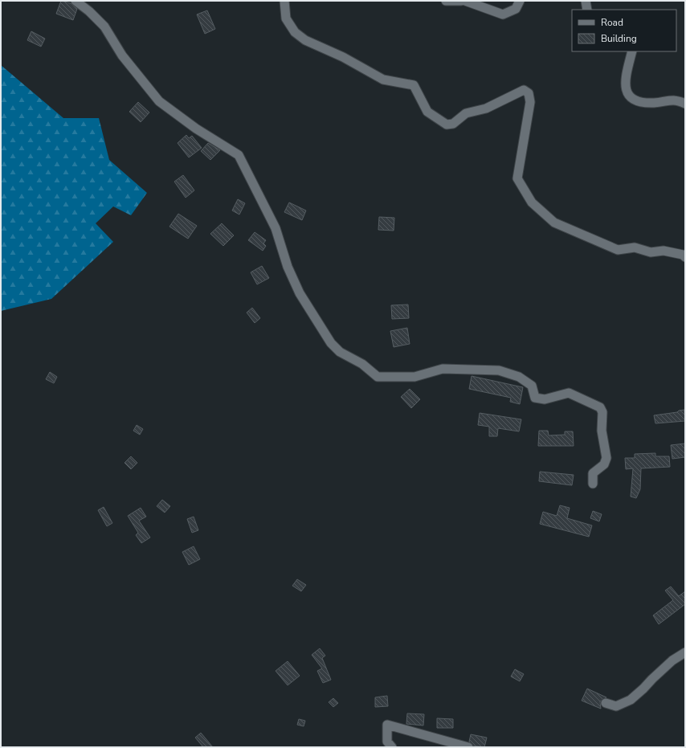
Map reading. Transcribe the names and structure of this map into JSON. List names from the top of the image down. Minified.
{"legend":["Road","Building"]}
